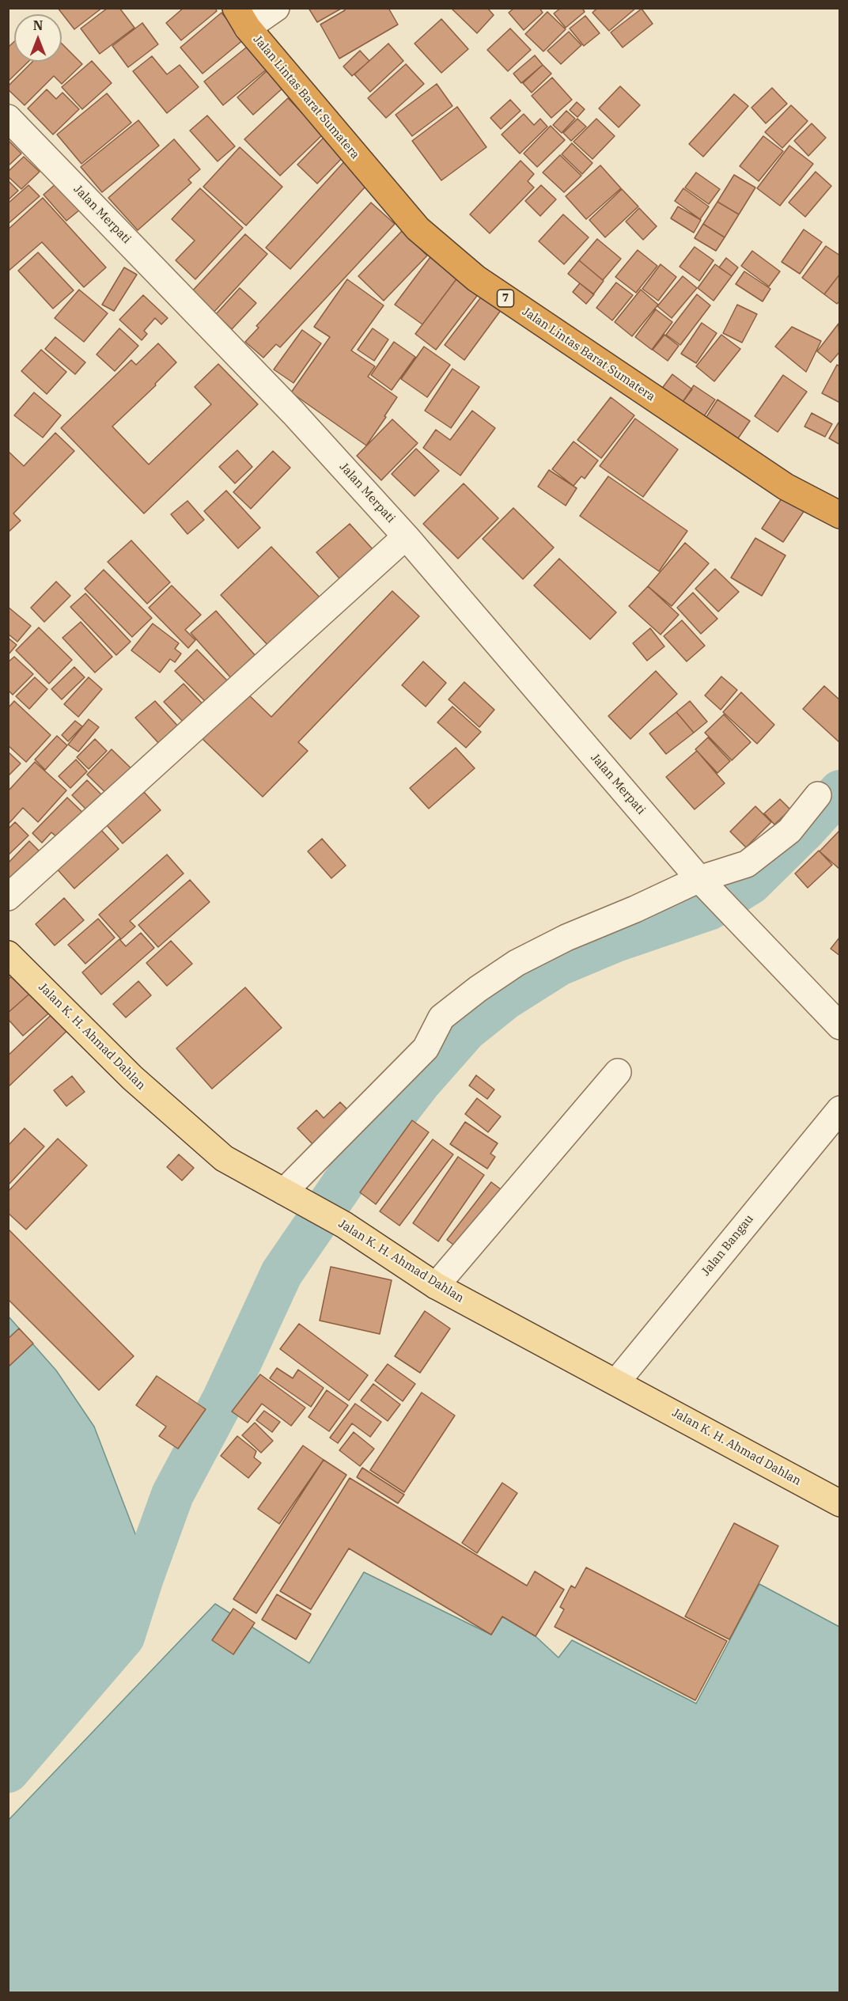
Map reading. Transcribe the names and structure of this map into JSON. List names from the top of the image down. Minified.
{"streets":{"highway":["Jalan Lintas Barat Sumatera","7"],"main road":["Jalan K. H. Ahmad Dahlan"],"street":["Jalan Merpati","Jalan Bangau"]},"crossings":[["Jalan K. H. Ahmad Dahlan","Jalan Bangau"]],"north":"top"}
